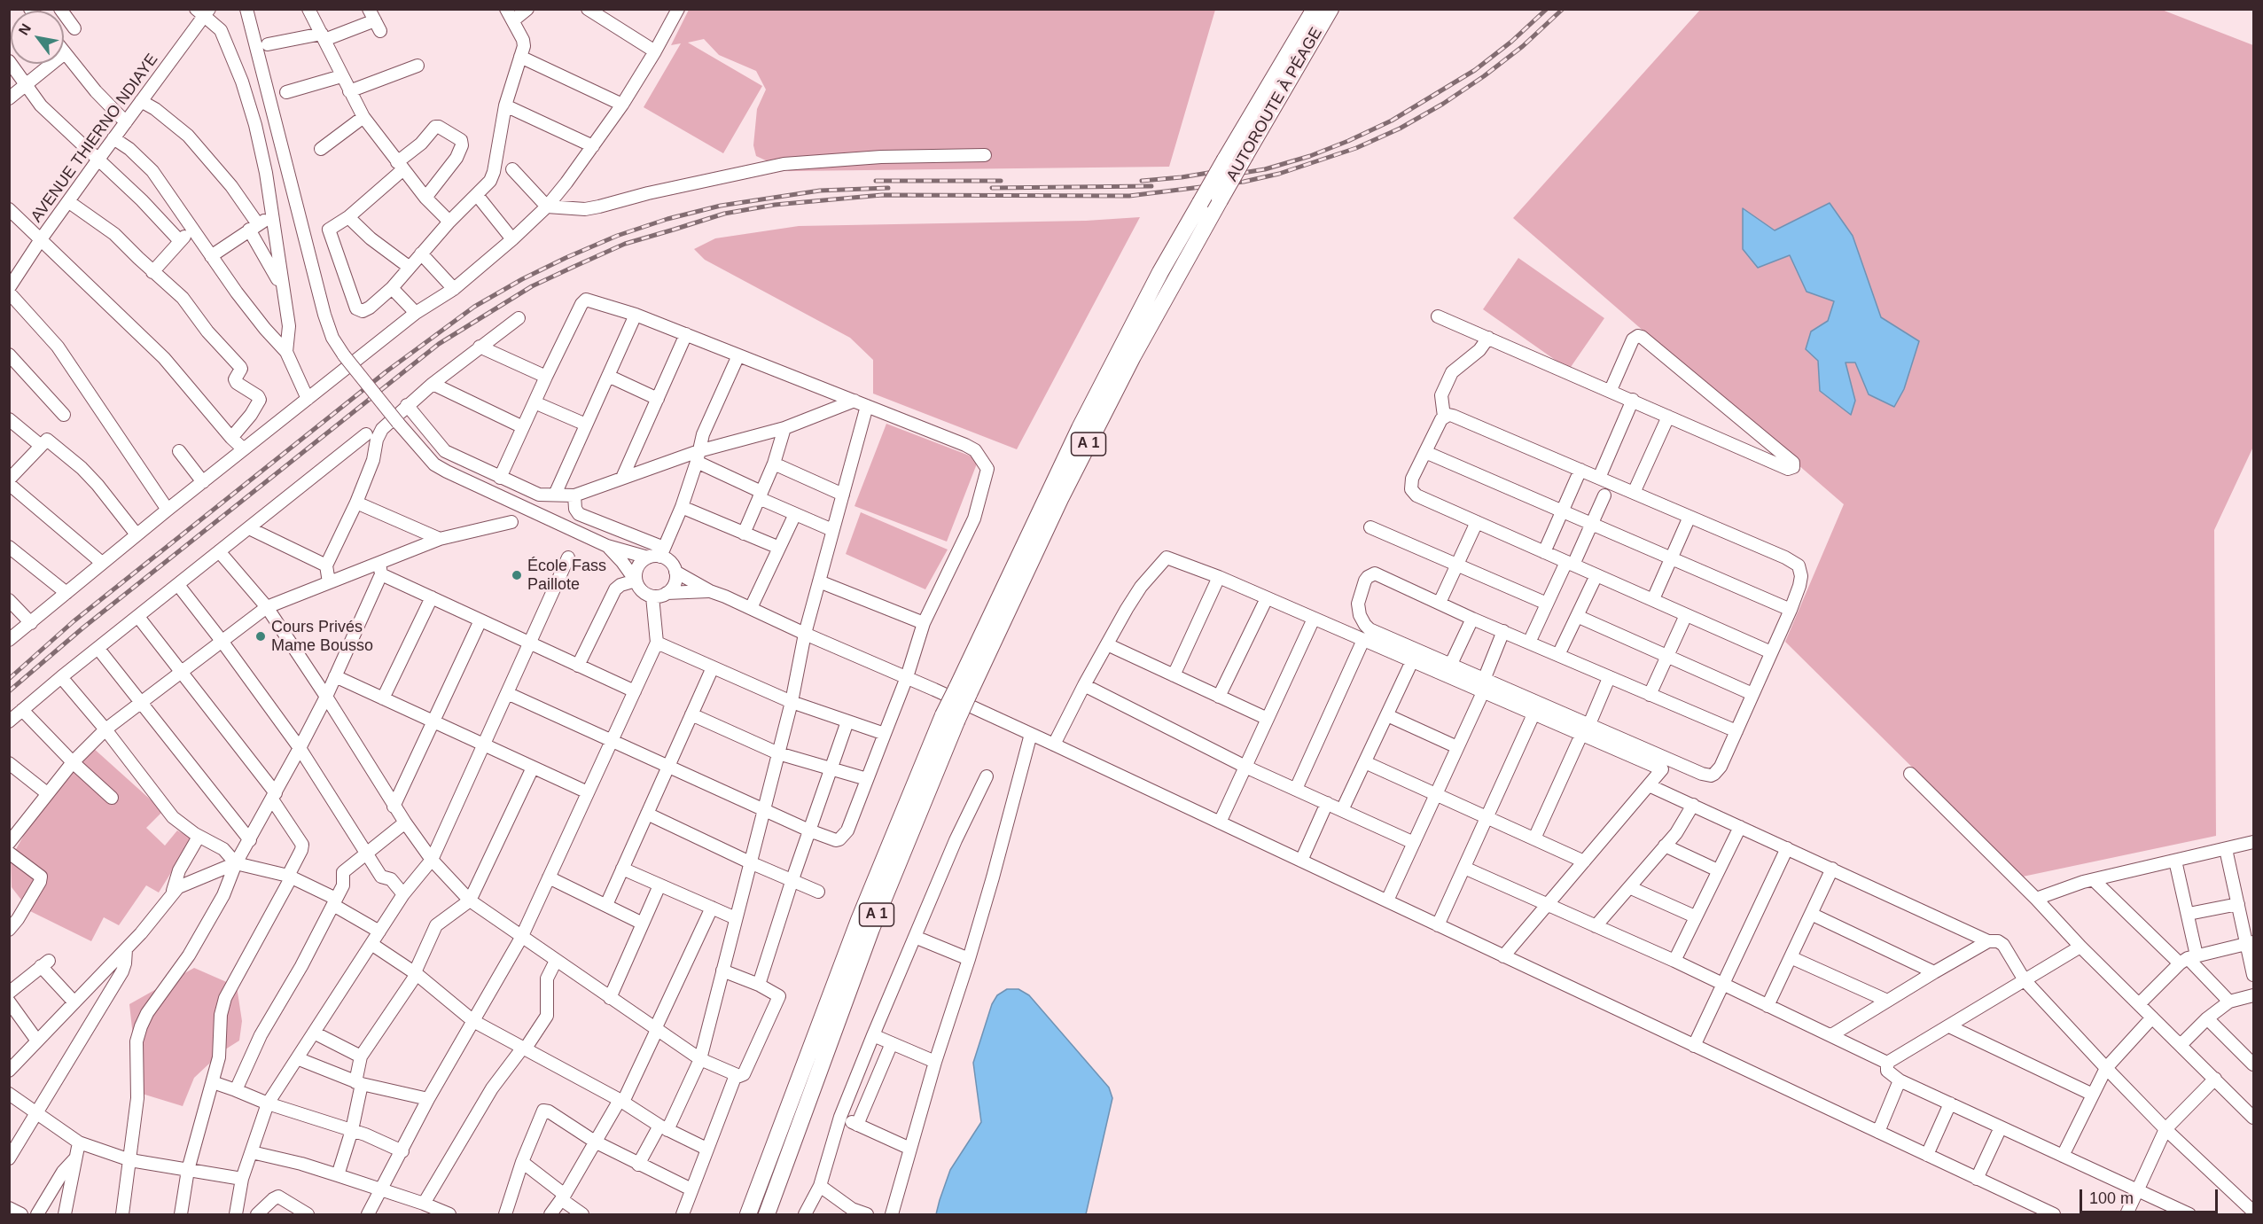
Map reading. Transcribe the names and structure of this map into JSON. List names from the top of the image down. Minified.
{"streets":{"highway":["AUTOROUTE À PÉAGE","A 1"],"street":["AVENUE THIERNO NDIAYE"]},"crossings":[["AUTOROUTE À PÉAGE","A 1"]],"places":["École Fass Paillote","Cours Privés Mame Bousso"],"scale_bar":"100 m","north":"top left"}
